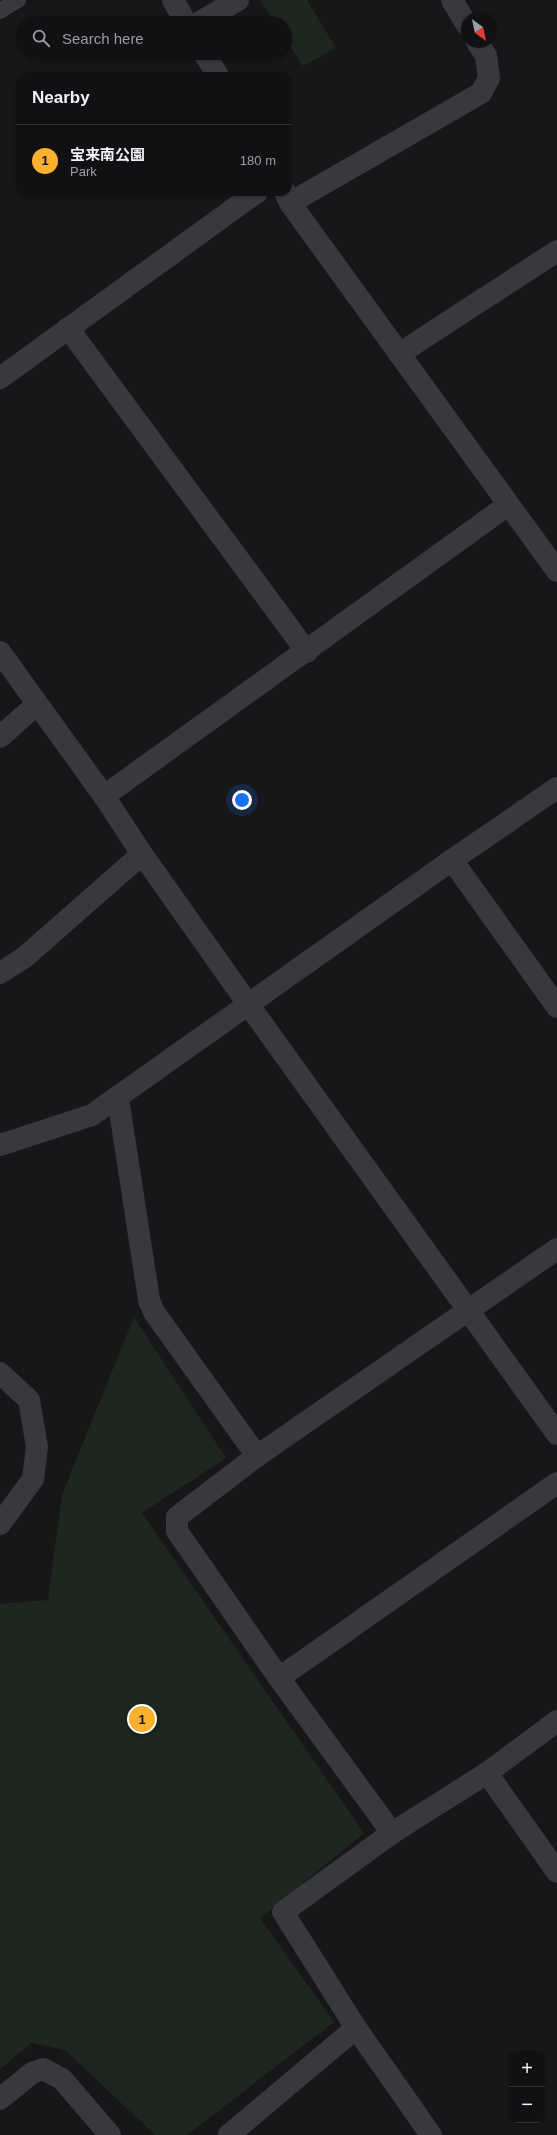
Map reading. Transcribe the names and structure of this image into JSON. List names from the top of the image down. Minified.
{"north":"bottom right","page":{"search":"Search here","heading":"Nearby","list":[{"mark":"1","name":"宝来南公園","note":"Park","value":"180 m"}],"pins":"1","map_buttons":["+","−"]}}
